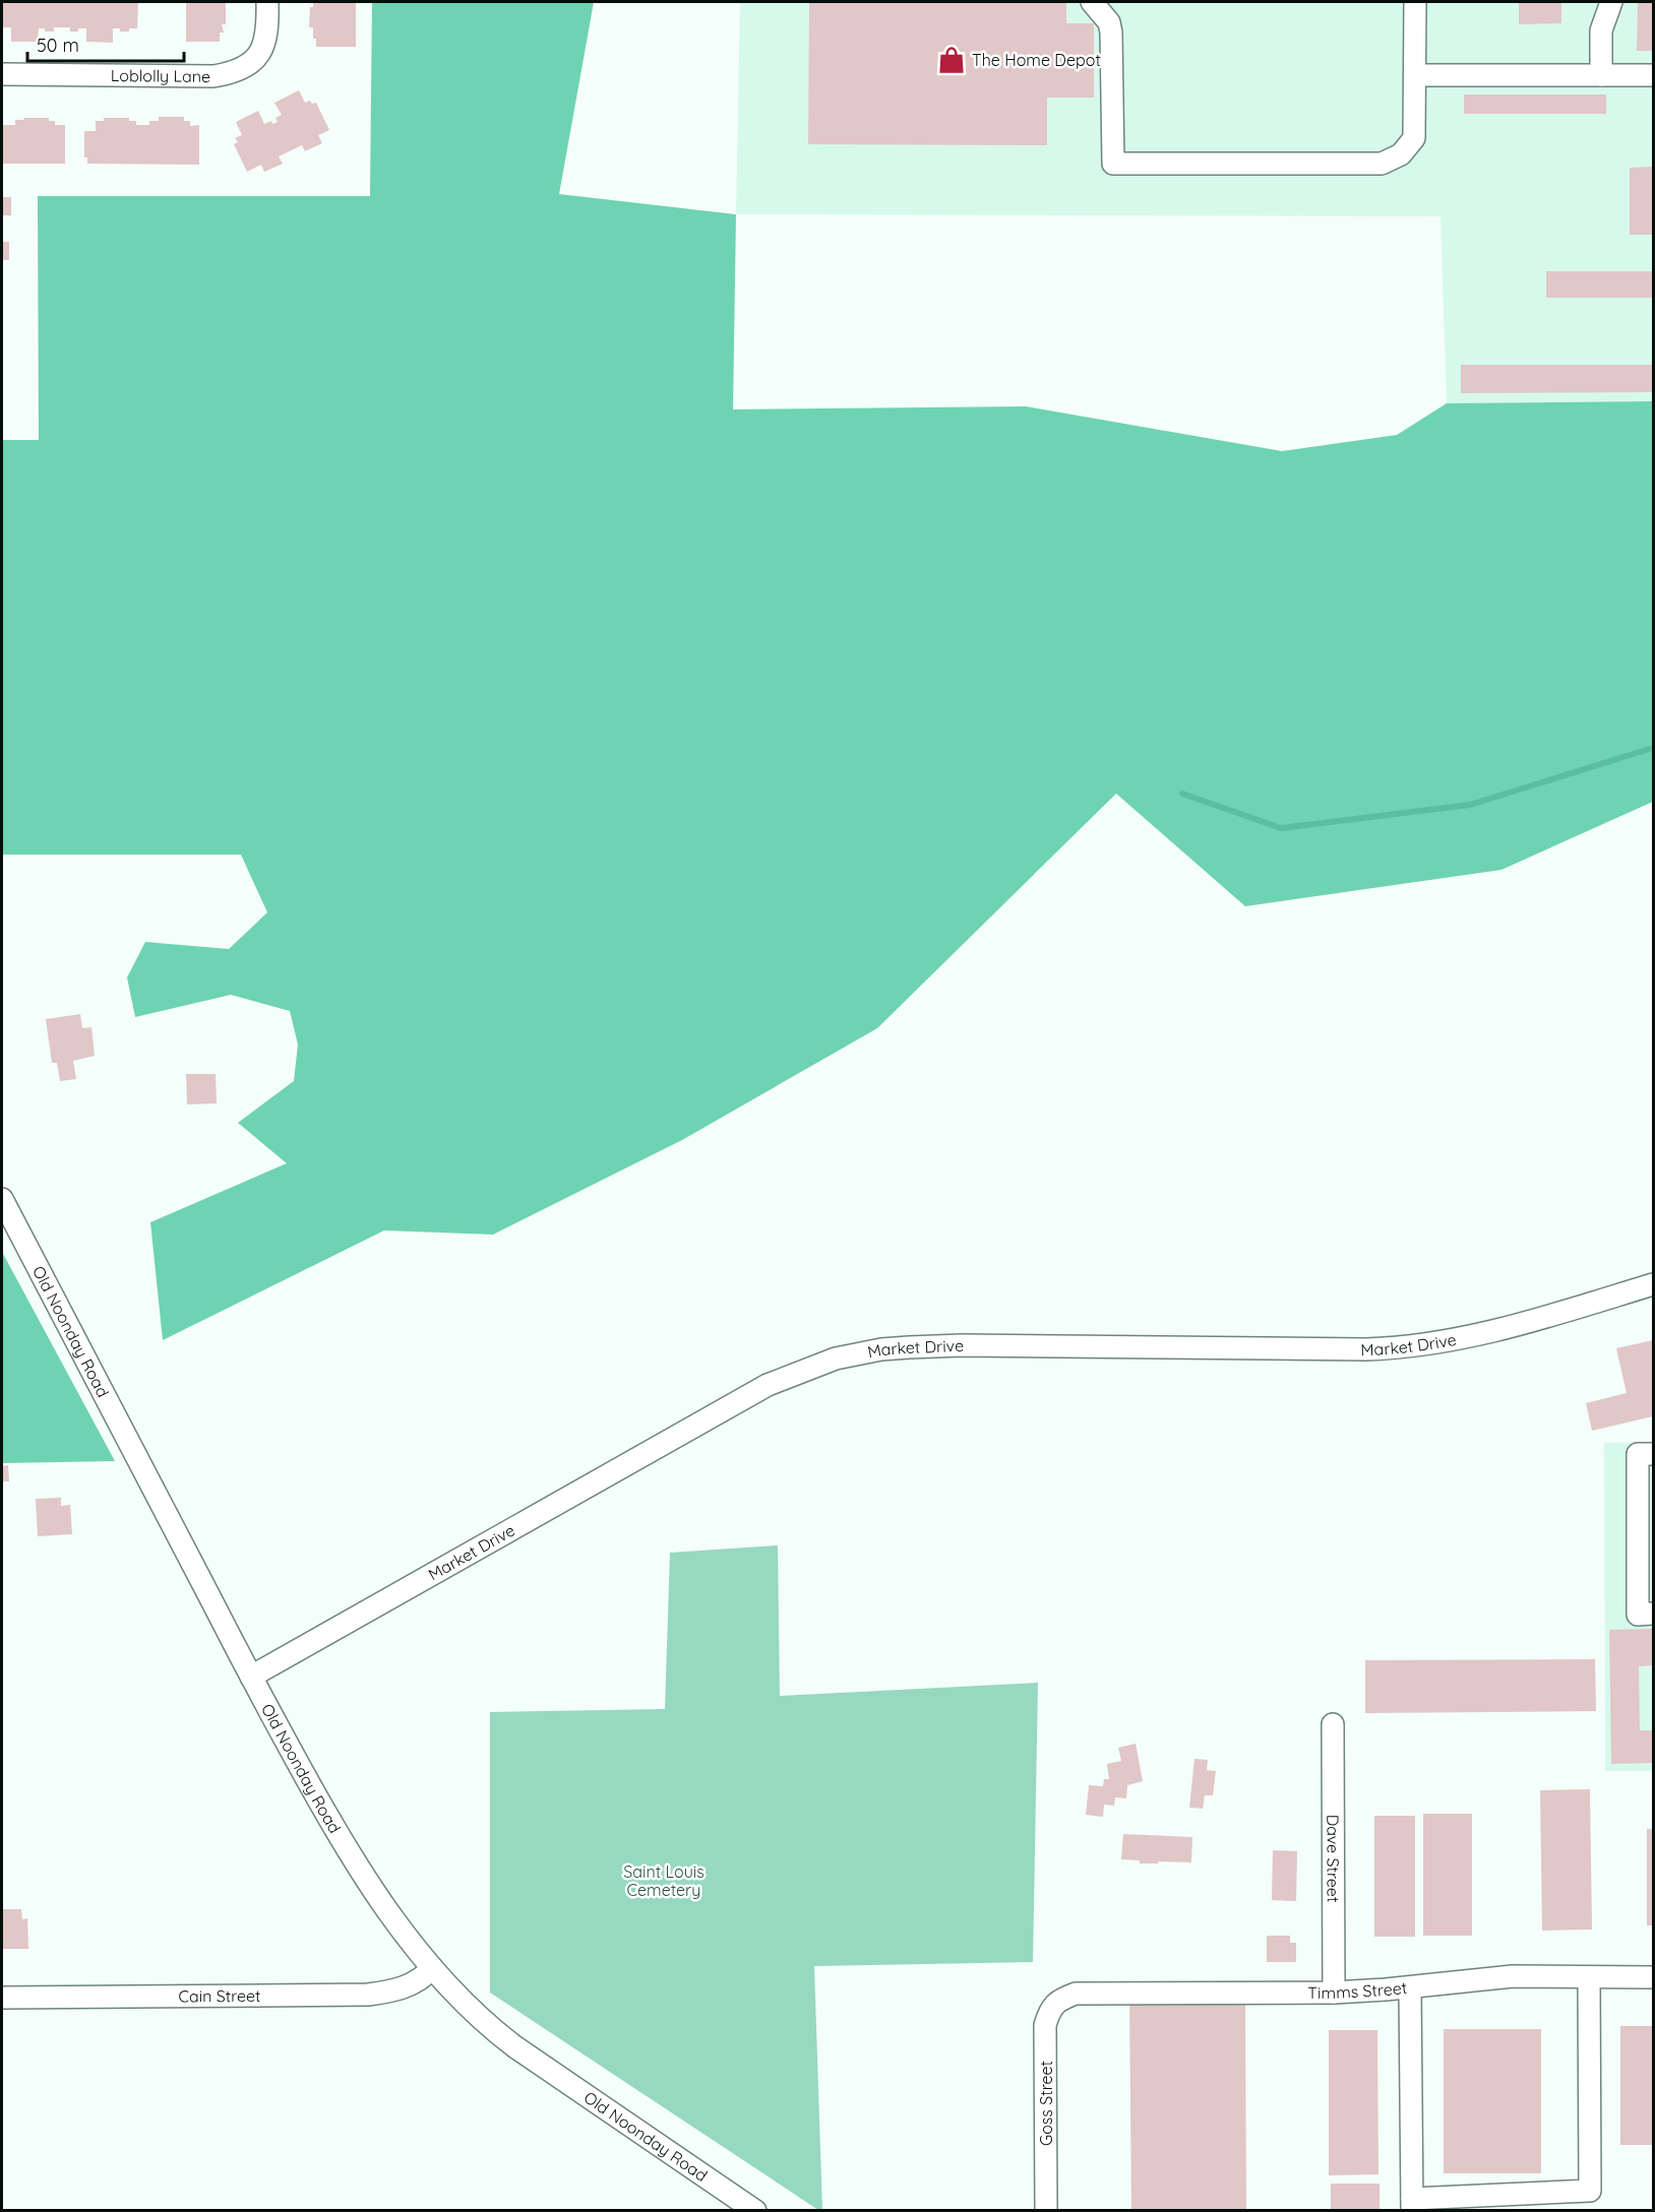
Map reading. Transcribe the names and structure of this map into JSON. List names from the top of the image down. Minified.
{"streets":{"street":["Loblolly Lane","Old Noonday Road","Market Drive","Dave Street","Timms Street","Cain Street","Goss Street"]},"crossings":[["Old Noonday Road","Market Drive"],["Old Noonday Road","Cain Street"],["Dave Street","Timms Street"],["Timms Street","Goss Street"]],"parks":["Saint Louis Cemetery"],"places":{"shop":["The Home Depot"]},"scale_bar":"50 m"}
